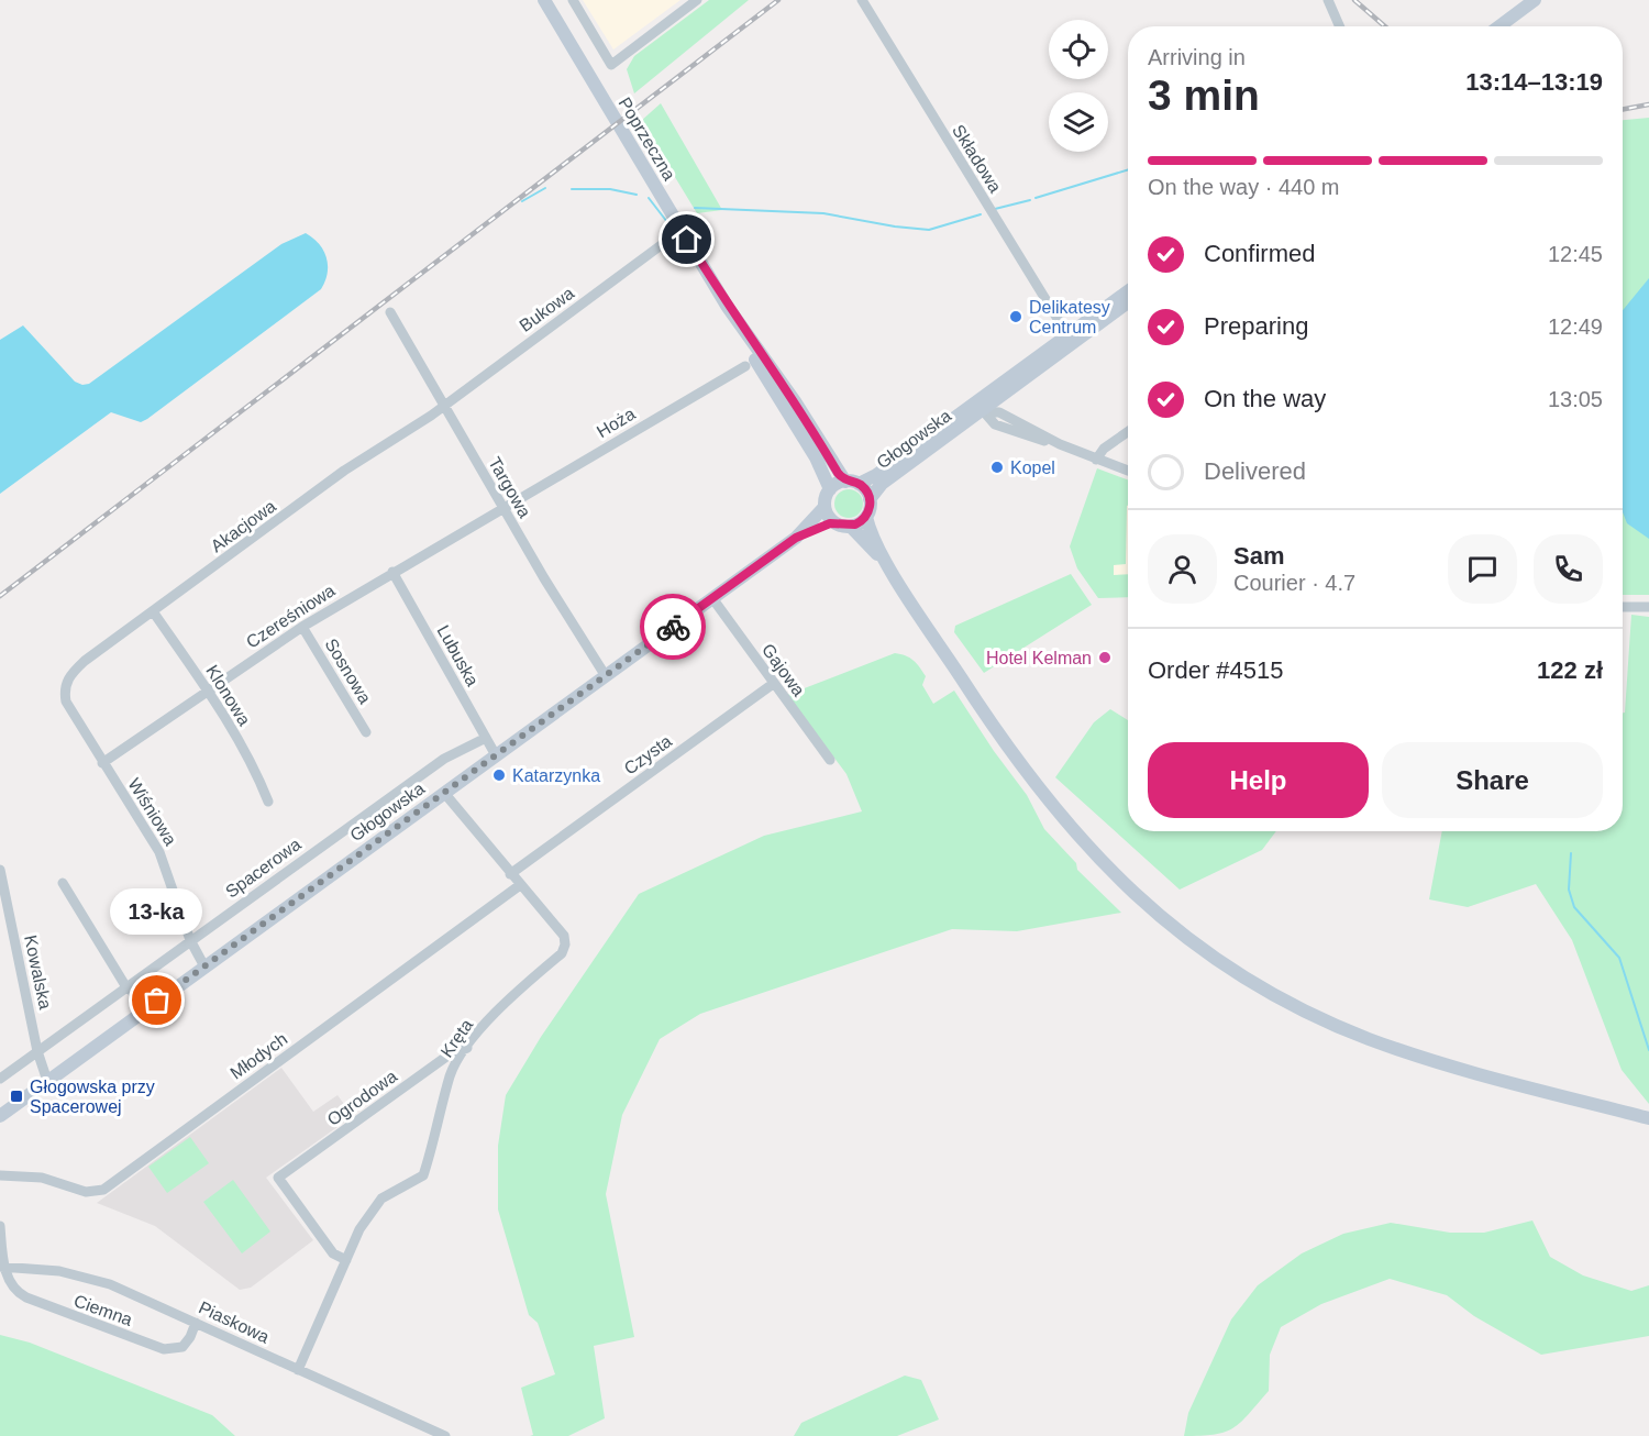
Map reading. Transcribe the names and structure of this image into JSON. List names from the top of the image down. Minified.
{"streets":{"main road":["Poprzeczna","Głogowska"],"street":["Składowa","Bukowa","Hoża","Targowa","Akacjowa","Czereśniowa","Lubuska","Gajowa","Sosnowa","Klonowa","Czysta","Wiśniowa","Spacerowa","Kowalska","Kręta","Młodych","Ogrodowa","Ciemna","Piaskowa"]},"crossings":[["Poprzeczna","Głogowska"],["Bukowa","Targowa"],["Bukowa","Akacjowa"],["Hoża","Targowa"],["Hoża","Czereśniowa"],["Głogowska","Targowa"],["Głogowska","Lubuska"],["Głogowska","Gajowa"],["Głogowska","Wiśniowa"],["Głogowska","Kowalska"],["Głogowska","Kręta"],["Targowa","Akacjowa"],["Targowa","Czereśniowa"],["Akacjowa","Klonowa"],["Akacjowa","Wiśniowa"],["Czereśniowa","Lubuska"],["Czereśniowa","Sosnowa"],["Czereśniowa","Klonowa"],["Czereśniowa","Wiśniowa"],["Lubuska","Spacerowa"],["Gajowa","Czysta"],["Czysta","Kręta"],["Wiśniowa","Spacerowa"],["Spacerowa","Kowalska"],["Kręta","Młodych"],["Kręta","Ogrodowa"],["Kręta","Piaskowa"],["Ciemna","Piaskowa"]],"places":{"other":["Delikatesy Centrum","Kopel","Hotel Kelman","Katarzynka","13-ka"],"transit":["Głogowska przy Spacerowej"]},"page":{"heading":["3 min","Arriving in","13:14–13:19"],"panel":["Sam","Courier · 4.7","Order #4515","122 zł"],"bar":"On the way · 440 m","list":[["Confirmed","12:45"],["Preparing","12:49"],["On the way","13:05"],"Delivered"],"buttons":["Help","Share"],"bubble":"13-ka"}}
